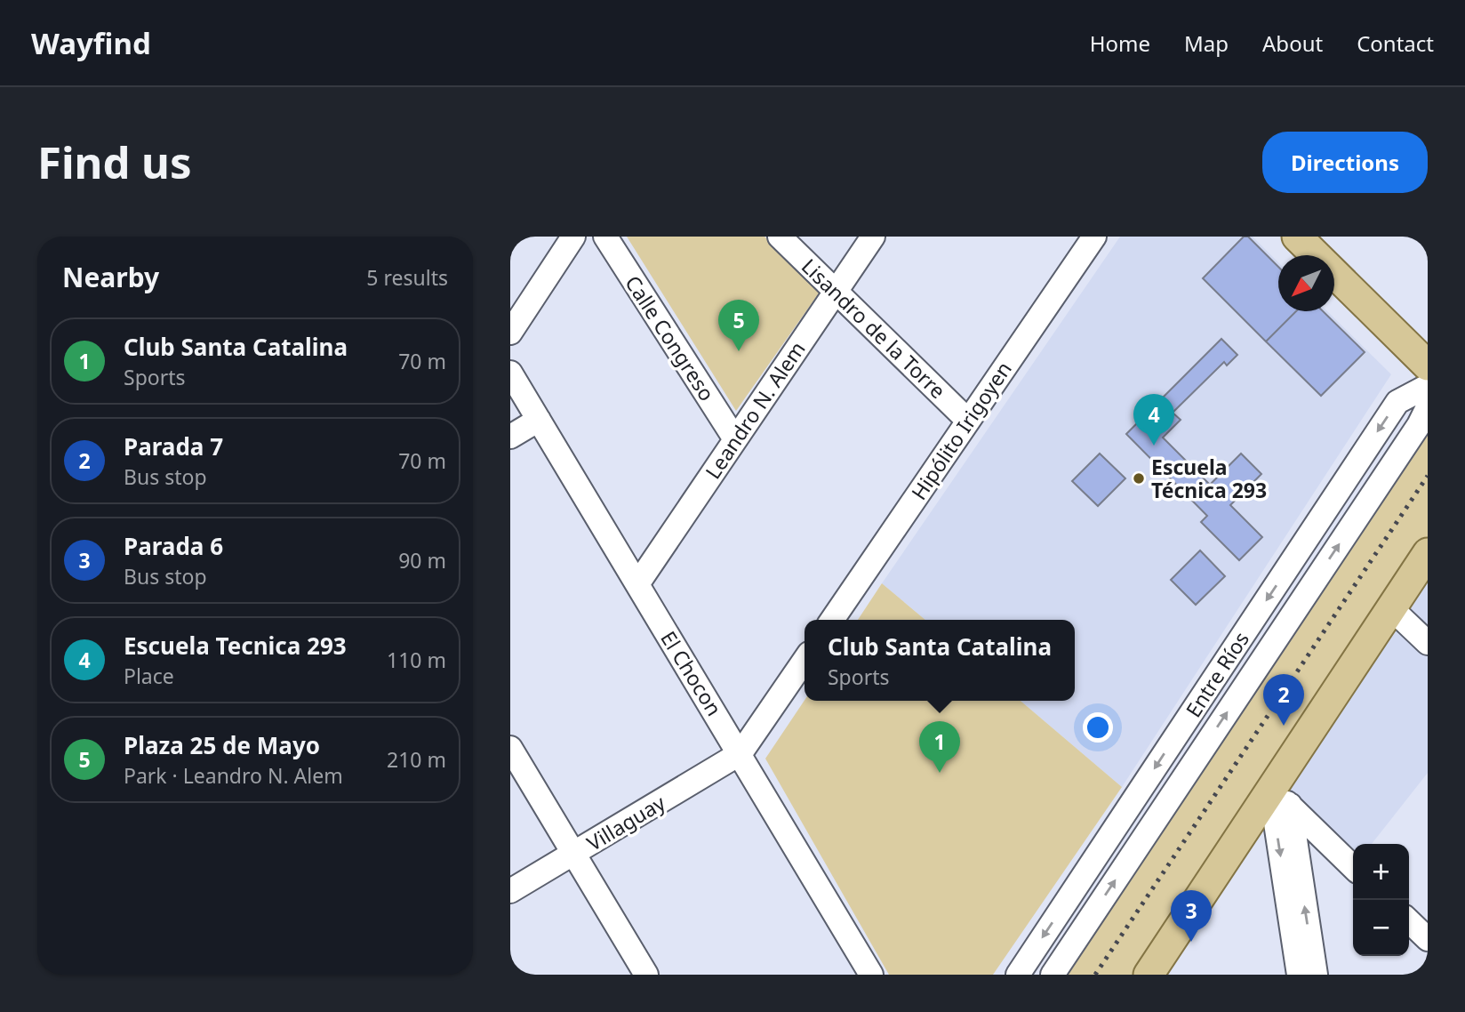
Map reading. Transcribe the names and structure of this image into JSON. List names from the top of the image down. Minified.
{"streets":{"street":["Lisandro de la Torre","Calle Congreso","Leandro N. Alem","Hipólito Irigoyen","El Chocon","Entre Ríos","Villaguay"]},"crossings":[["Lisandro de la Torre","Leandro N. Alem"],["Lisandro de la Torre","Hipólito Irigoyen"],["Calle Congreso","Leandro N. Alem"],["Leandro N. Alem","El Chocon"],["El Chocon","Villaguay"]],"places":["Escuela Técnica 293"],"north":"bottom left","page":{"header":"Wayfind","nav":["Home","Map","About","Contact"],"buttons":"Directions","title":"Find us","heading":["Nearby","5 results"],"pins":["5","4","2","1","3"],"list":[{"mark":"1","name":"Club Santa Catalina","note":"Sports","value":"70 m"},{"mark":"2","name":"Parada 7","note":"Bus stop","value":"70 m"},{"mark":"3","name":"Parada 6","note":"Bus stop","value":"90 m"},{"mark":"4","name":"Escuela Tecnica 293","note":"Place","value":"110 m"},{"mark":"5","name":"Plaza 25 de Mayo","note":"Park · Leandro N. Alem","value":"210 m"}],"popup":["Club Santa Catalina","Sports"],"map_buttons":["+","−"]}}
